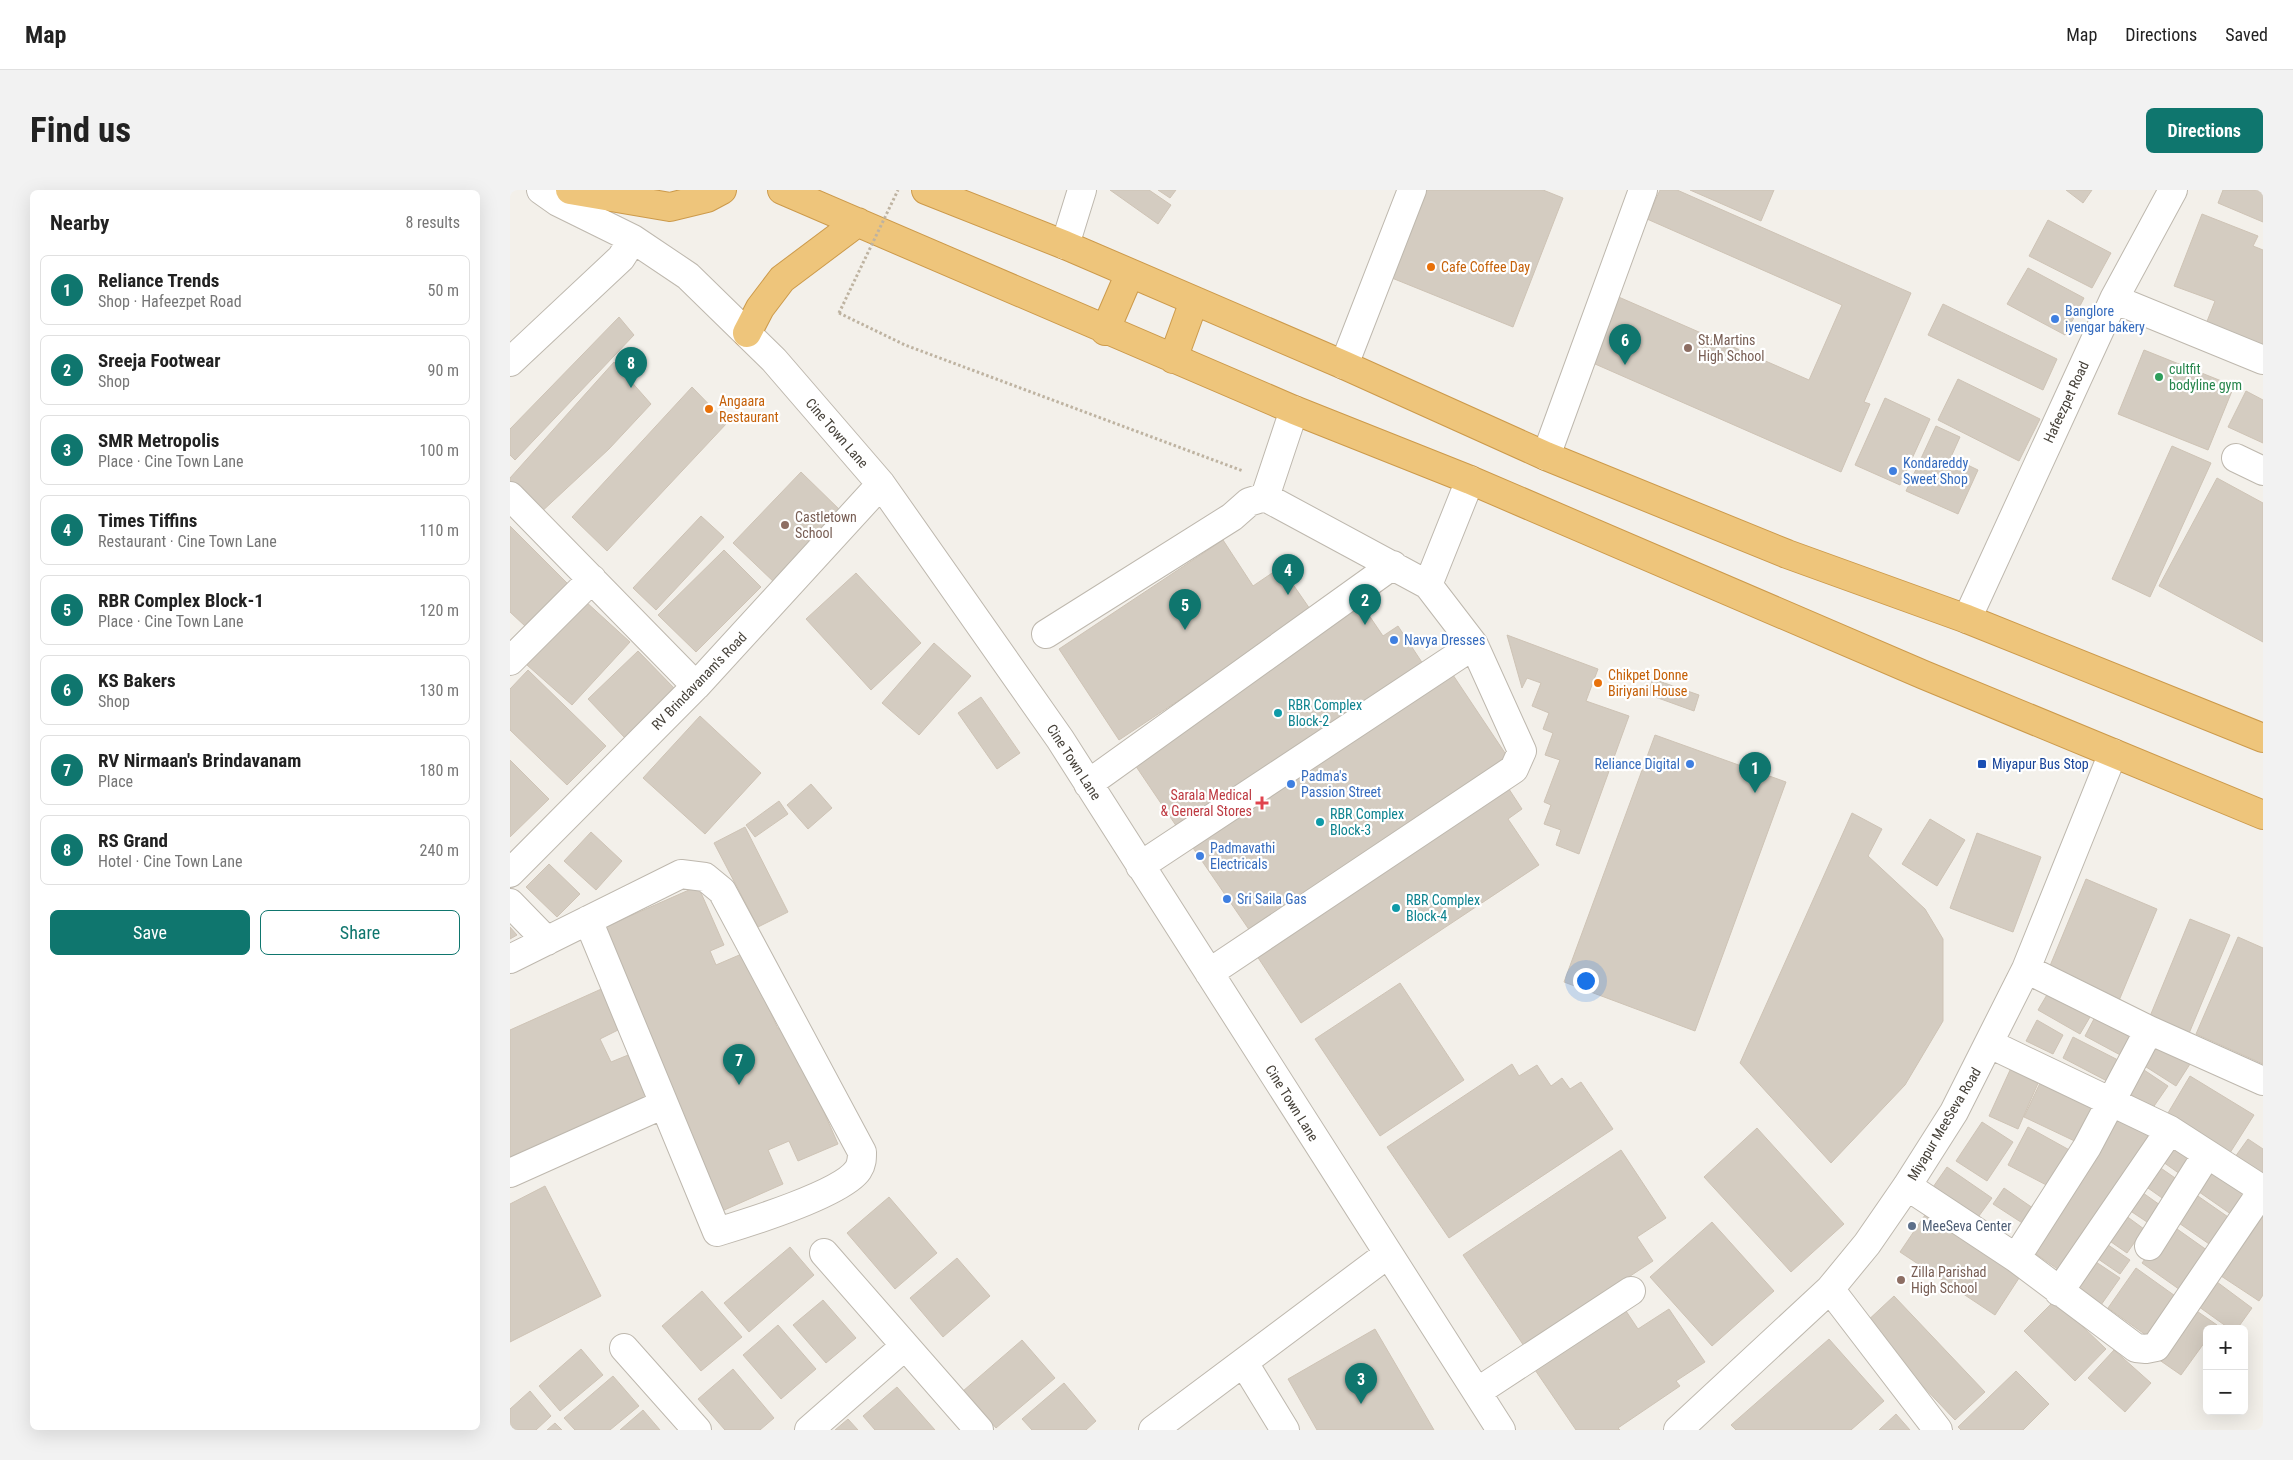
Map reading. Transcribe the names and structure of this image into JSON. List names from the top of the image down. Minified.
{"streets":{"street":["Hafeezpet Road","Cine Town Lane","RV Brindavanam's Road","Miyapur MeeSeva Road"]},"crossings":[["Cine Town Lane","RV Brindavanam's Road"]],"places":{"other":["Cafe Coffee Day","Banglore iyengar bakery","St.Martins High School","cultfit bodyline gym","Angaara Restaurant","Kondareddy Sweet Shop","Castletown School","Navya Dresses","Chikpet Donne Biriyani House","RBR Complex Block-2","Reliance Digital","Padma's Passion Street","RBR Complex Block-3","Padmavathi Electricals","Sri Saila Gas","RBR Complex Block-4","MeeSeva Center","Zilla Parishad High School"],"transit":["Miyapur Bus Stop"],"health":["Sarala Medical & General Stores"]},"page":{"header":"Map","nav":["Map","Directions","Saved"],"buttons":["Directions",["Save","Share"]],"title":"Find us","heading":["Nearby","8 results"],"list":[{"mark":"1","name":"Reliance Trends","note":"Shop · Hafeezpet Road","value":"50 m"},{"mark":"2","name":"Sreeja Footwear","note":"Shop","value":"90 m"},{"mark":"3","name":"SMR Metropolis","note":"Place · Cine Town Lane","value":"100 m"},{"mark":"4","name":"Times Tiffins","note":"Restaurant · Cine Town Lane","value":"110 m"},{"mark":"5","name":"RBR Complex Block-1","note":"Place · Cine Town Lane","value":"120 m"},{"mark":"6","name":"KS Bakers","note":"Shop","value":"130 m"},{"mark":"7","name":"RV Nirmaan's Brindavanam","note":"Place","value":"180 m"},{"mark":"8","name":"RS Grand","note":"Hotel · Cine Town Lane","value":"240 m"}],"pins":["6","8","4","2","5","1","7","3"],"map_buttons":["+","−"]}}
